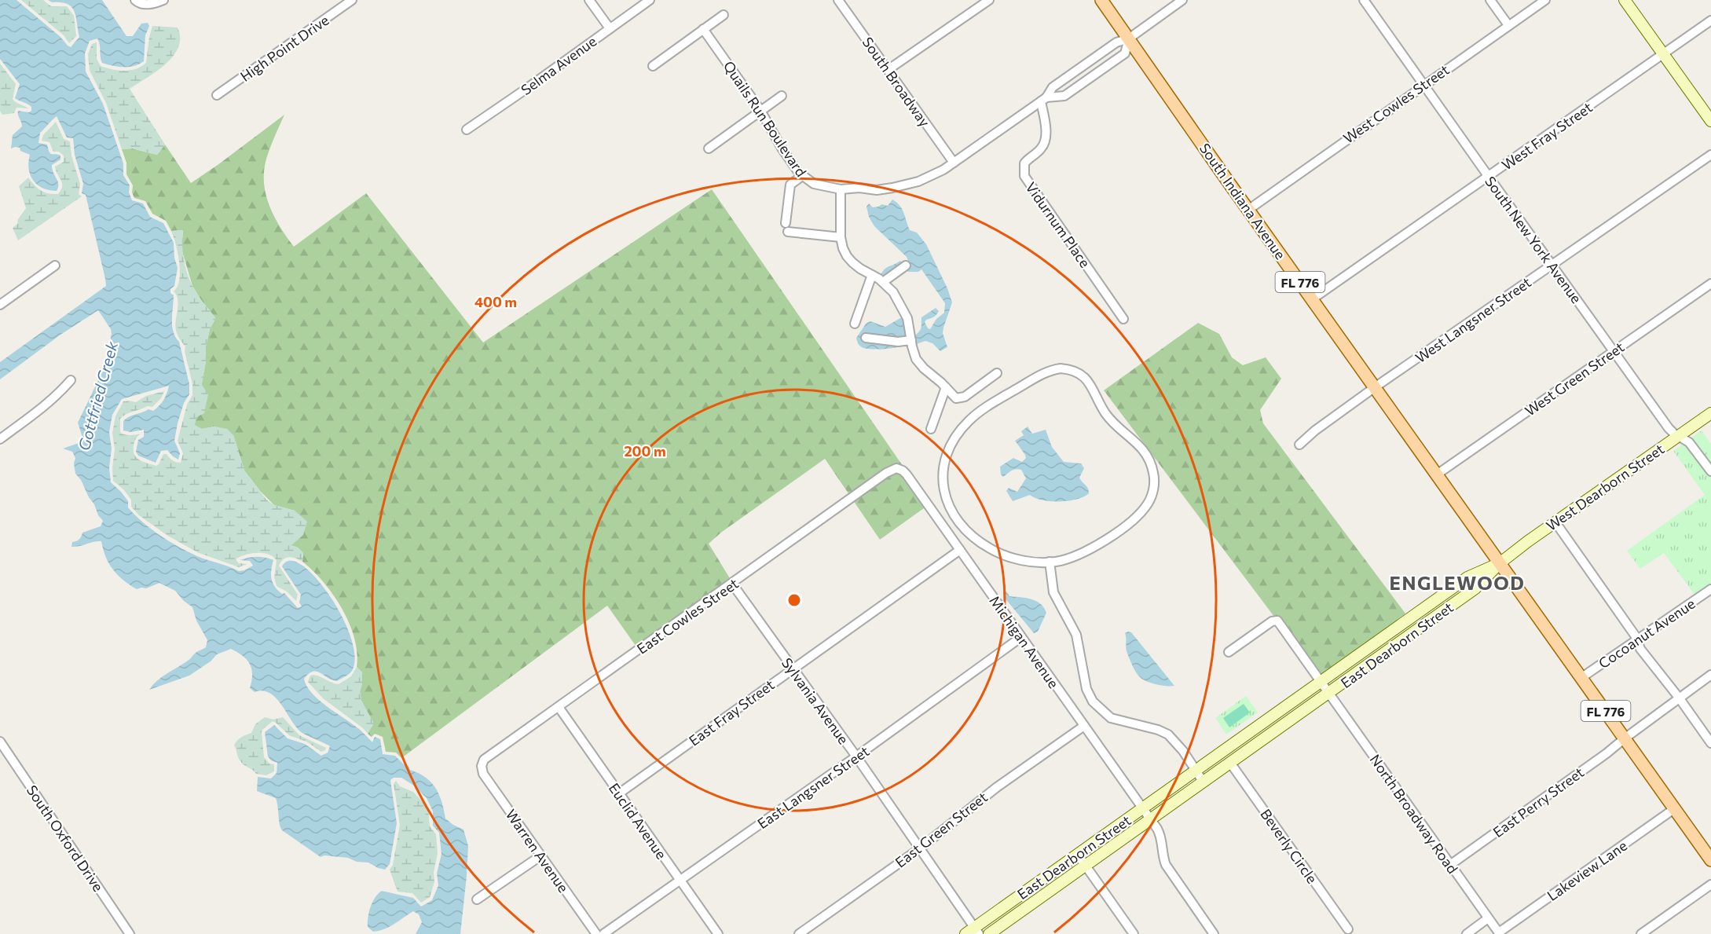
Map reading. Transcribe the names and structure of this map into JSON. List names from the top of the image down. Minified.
{"streets":{"main road":["South Indiana Avenue","FL 776","West Dearborn Street","East Dearborn Street"],"street":["High Point Drive","Selma Avenue","South Broadway","West Cowles Street","Quails Run Boulevard","West Fray Street","Vidurnum Place","South New York Avenue","West Langsner Street","West Green Street","East Cowles Street","Cocoanut Avenue","Michigan Avenue","Sylvania Avenue","East Fray Street","East Langsner Street","East Perry Street","North Broadway Road","Euclid Avenue","East Green Street","South Oxford Drive","Beverly Circle","Warren Avenue","Lakeview Lane"]},"crossings":[["South Broadway","Quails Run Boulevard"],["West Cowles Street","South Indiana Avenue"],["West Cowles Street","South New York Avenue"],["Quails Run Boulevard","South Indiana Avenue"],["Quails Run Boulevard","Vidurnum Place"],["West Fray Street","South Indiana Avenue"],["West Fray Street","South New York Avenue"],["South Indiana Avenue","FL 776"],["South Indiana Avenue","West Langsner Street"],["South Indiana Avenue","West Green Street"],["South Indiana Avenue","West Dearborn Street"],["South Indiana Avenue","East Dearborn Street"],["South New York Avenue","West Langsner Street"],["South New York Avenue","West Green Street"],["South New York Avenue","West Dearborn Street"],["FL 776","West Dearborn Street"],["FL 776","Cocoanut Avenue"],["FL 776","East Dearborn Street"],["FL 776","East Perry Street"],["FL 776","Lakeview Lane"],["West Dearborn Street","East Dearborn Street"],["East Cowles Street","Michigan Avenue"],["East Cowles Street","Sylvania Avenue"],["East Cowles Street","Euclid Avenue"],["East Cowles Street","Warren Avenue"],["Michigan Avenue","East Dearborn Street"],["Michigan Avenue","East Fray Street"],["Michigan Avenue","East Langsner Street"],["Michigan Avenue","East Green Street"],["East Dearborn Street","Sylvania Avenue"],["East Dearborn Street","North Broadway Road"],["East Dearborn Street","Beverly Circle"],["Sylvania Avenue","East Fray Street"],["Sylvania Avenue","East Langsner Street"],["Sylvania Avenue","East Green Street"],["East Fray Street","Euclid Avenue"],["East Langsner Street","Euclid Avenue"],["East Perry Street","North Broadway Road"],["North Broadway Road","Lakeview Lane"]],"districts":["ENGLEWOOD"],"water":["Gottfried Creek"],"rings":["400 m","200 m"]}
